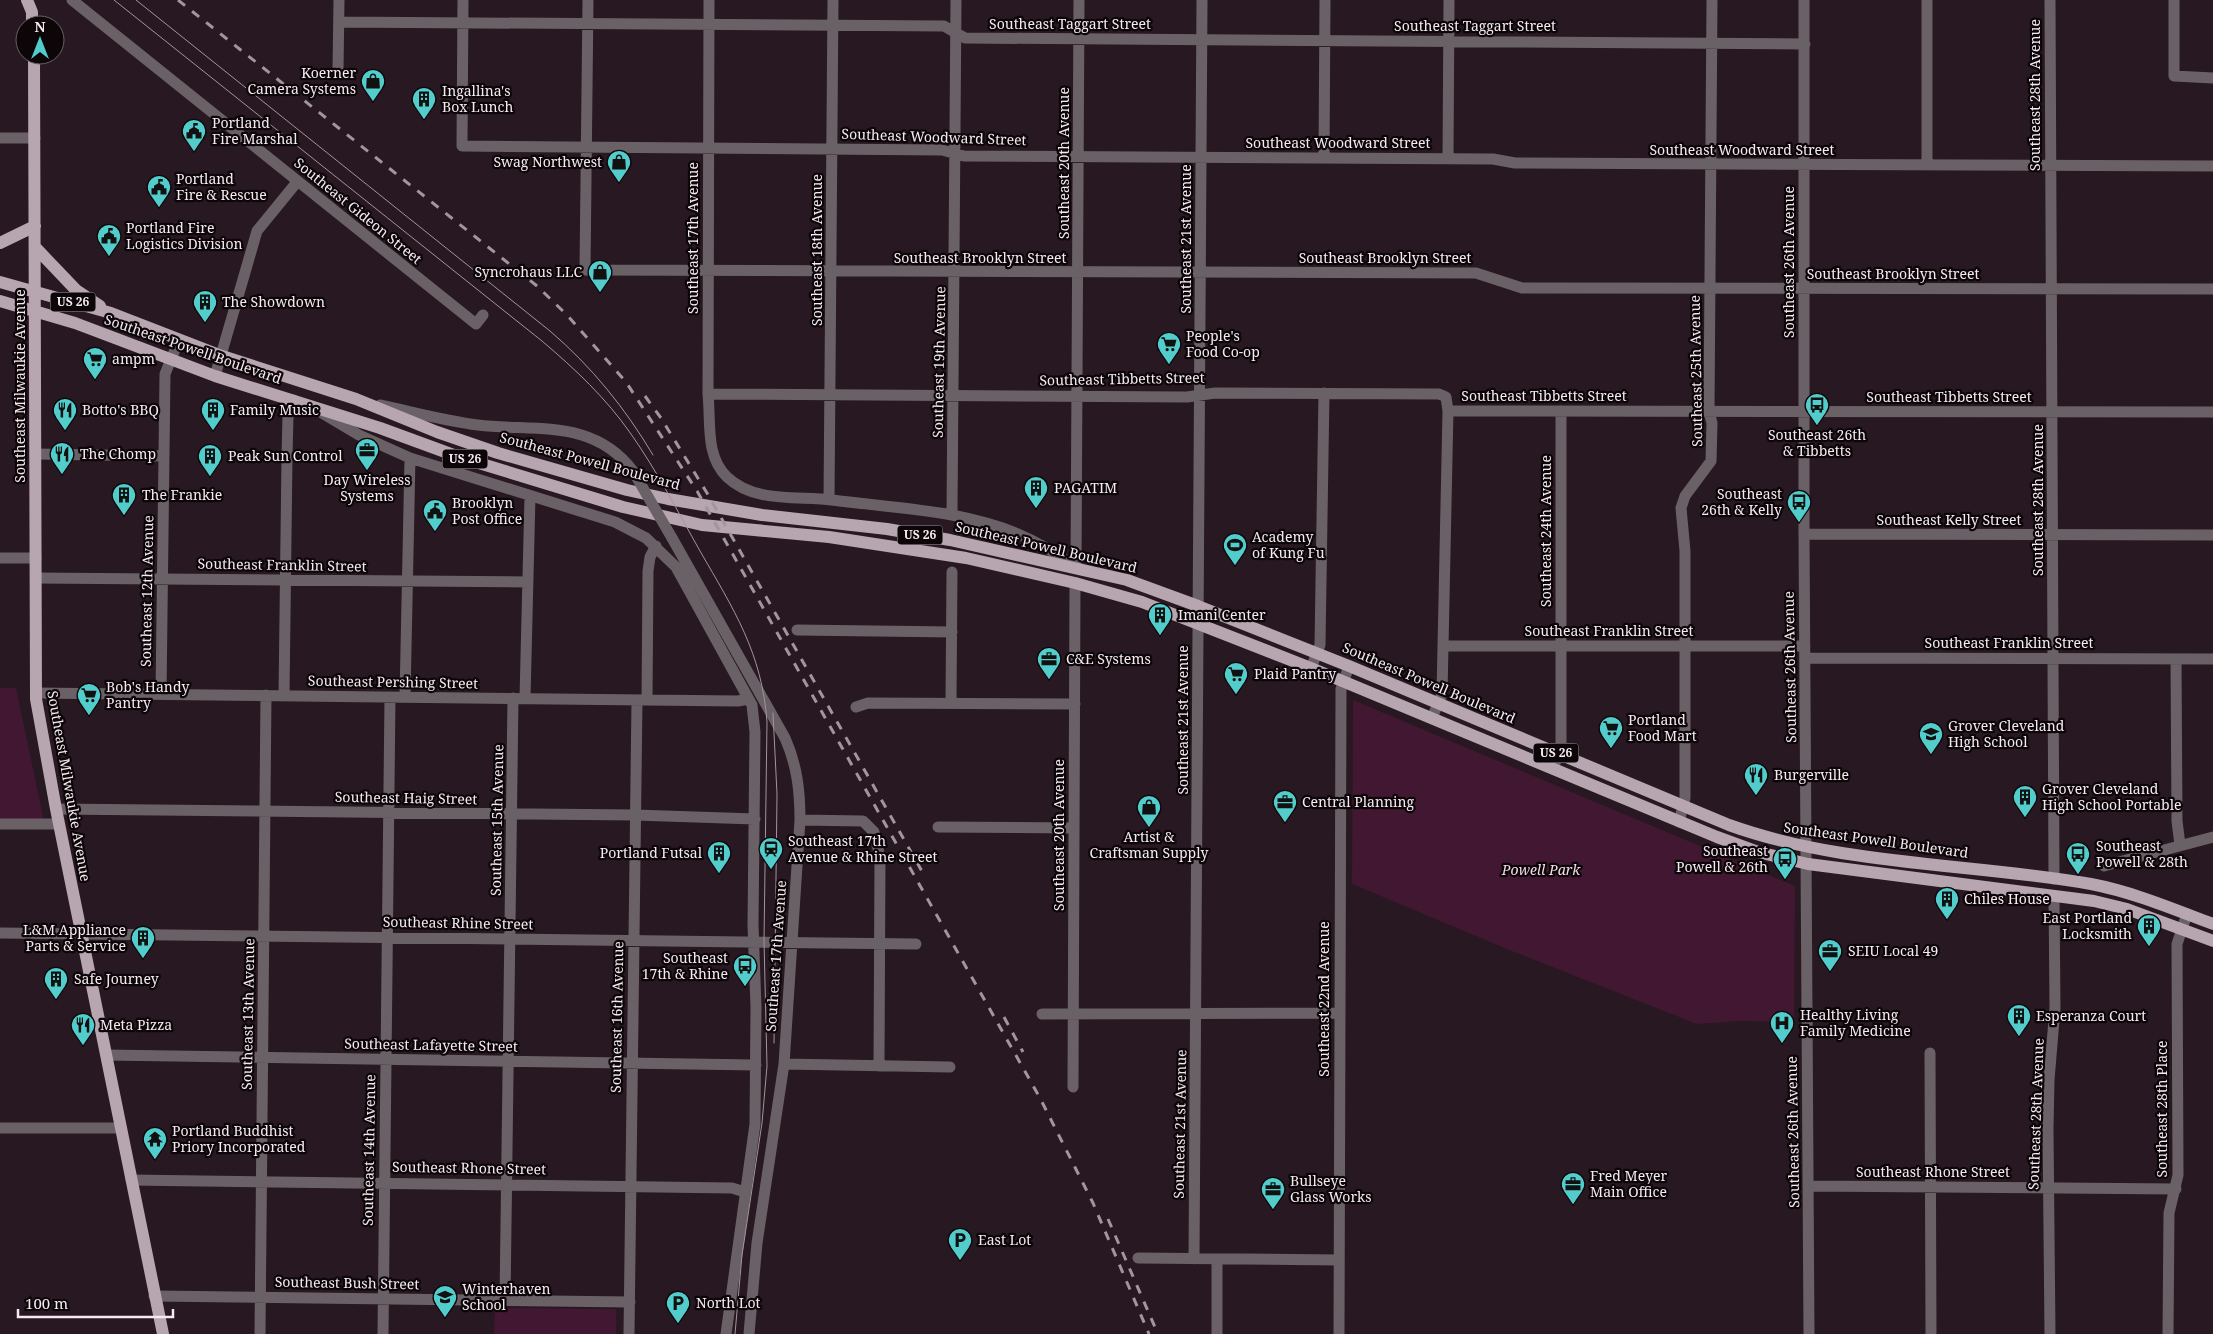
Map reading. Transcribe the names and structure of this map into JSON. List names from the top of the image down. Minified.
{"streets":{"main road":["US 26","Southeast Powell Boulevard","Southeast Milwaukie Avenue"],"street":["Southeast Taggart Street","Southeast 28th Avenue","Southeast Woodward Street","Southeast 20th Avenue","Southeast Gideon Street","Southeast 17th Avenue","Southeast 21st Avenue","Southeast 18th Avenue","Southeast Brooklyn Street","Southeast 26th Avenue","Southeast 19th Avenue","Southeast 25th Avenue","Southeast Tibbetts Street","Southeast Kelly Street","Southeast 24th Avenue","Southeast Franklin Street","Southeast 12th Avenue","Southeast Pershing Street","Southeast Haig Street","Southeast 15th Avenue","Southeast Rhine Street","Southeast 22nd Avenue","Southeast 13th Avenue","Southeast 16th Avenue","Southeast Lafayette Street","Southeast 28th Place","Southeast 14th Avenue","Southeast Rhone Street","Southeast Bush Street"]},"crossings":[["Southeast Taggart Street","Southeast Woodward Street"],["Southeast Taggart Street","Southeast 20th Avenue"],["Southeast Taggart Street","Southeast 17th Avenue"],["Southeast Taggart Street","Southeast 21st Avenue"],["Southeast Taggart Street","Southeast 18th Avenue"],["Southeast Taggart Street","Southeast 26th Avenue"],["Southeast Taggart Street","Southeast 19th Avenue"],["Southeast Taggart Street","Southeast 25th Avenue"],["Southeast 28th Avenue","Southeast Woodward Street"],["Southeast 28th Avenue","Southeast Brooklyn Street"],["Southeast 28th Avenue","Southeast Powell Boulevard"],["Southeast 28th Avenue","Southeast Tibbetts Street"],["Southeast 28th Avenue","Southeast Kelly Street"],["Southeast 28th Avenue","Southeast Franklin Street"],["Southeast 28th Avenue","Southeast Rhone Street"],["Southeast Woodward Street","Southeast 20th Avenue"],["Southeast Woodward Street","Southeast 17th Avenue"],["Southeast Woodward Street","Southeast 21st Avenue"],["Southeast Woodward Street","Southeast 18th Avenue"],["Southeast Woodward Street","Southeast Brooklyn Street"],["Southeast Woodward Street","Southeast 26th Avenue"],["Southeast Woodward Street","Southeast 19th Avenue"],["Southeast Woodward Street","Southeast 25th Avenue"],["Southeast 20th Avenue","Southeast Brooklyn Street"],["Southeast 20th Avenue","Southeast Powell Boulevard"],["Southeast 20th Avenue","Southeast Tibbetts Street"],["Southeast 17th Avenue","Southeast 18th Avenue"],["Southeast 17th Avenue","Southeast Brooklyn Street"],["Southeast 17th Avenue","Southeast Powell Boulevard"],["Southeast 17th Avenue","Southeast Tibbetts Street"],["Southeast 17th Avenue","Southeast Pershing Street"],["Southeast 17th Avenue","Southeast Haig Street"],["Southeast 17th Avenue","Southeast 15th Avenue"],["Southeast 17th Avenue","Southeast Rhine Street"],["Southeast 17th Avenue","Southeast 16th Avenue"],["Southeast 17th Avenue","Southeast Lafayette Street"],["Southeast 17th Avenue","Southeast Rhone Street"],["Southeast 21st Avenue","Southeast Brooklyn Street"],["Southeast 21st Avenue","Southeast Powell Boulevard"],["Southeast 21st Avenue","Southeast Tibbetts Street"],["Southeast 18th Avenue","Southeast Brooklyn Street"],["Southeast 18th Avenue","Southeast Tibbetts Street"],["Southeast Brooklyn Street","Southeast 26th Avenue"],["Southeast Brooklyn Street","Southeast 19th Avenue"],["Southeast Brooklyn Street","Southeast 25th Avenue"],["Southeast 26th Avenue","Southeast Powell Boulevard"],["Southeast 26th Avenue","Southeast Tibbetts Street"],["Southeast 26th Avenue","Southeast Kelly Street"],["Southeast 26th Avenue","Southeast Franklin Street"],["Southeast 26th Avenue","Southeast Rhone Street"],["Southeast Powell Boulevard","Southeast 25th Avenue"],["Southeast Powell Boulevard","Southeast Milwaukie Avenue"],["Southeast Powell Boulevard","Southeast 24th Avenue"],["Southeast Powell Boulevard","Southeast 12th Avenue"],["Southeast Powell Boulevard","Southeast 22nd Avenue"],["Southeast Powell Boulevard","Southeast 28th Place"],["Southeast 19th Avenue","Southeast Tibbetts Street"],["Southeast 25th Avenue","Southeast Tibbetts Street"],["Southeast 25th Avenue","Southeast Franklin Street"],["Southeast Tibbetts Street","Southeast 24th Avenue"],["Southeast Milwaukie Avenue","Southeast Franklin Street"],["Southeast Milwaukie Avenue","Southeast Pershing Street"],["Southeast Milwaukie Avenue","Southeast Haig Street"],["Southeast Milwaukie Avenue","Southeast Rhine Street"],["Southeast Milwaukie Avenue","Southeast Lafayette Street"],["Southeast Milwaukie Avenue","Southeast Rhone Street"],["Southeast Milwaukie Avenue","Southeast Bush Street"],["Southeast 24th Avenue","Southeast Franklin Street"],["Southeast Franklin Street","Southeast 12th Avenue"],["Southeast Franklin Street","Southeast 15th Avenue"],["Southeast 12th Avenue","Southeast Pershing Street"],["Southeast Pershing Street","Southeast 15th Avenue"],["Southeast Pershing Street","Southeast 13th Avenue"],["Southeast Pershing Street","Southeast 16th Avenue"],["Southeast Pershing Street","Southeast 14th Avenue"],["Southeast Haig Street","Southeast 15th Avenue"],["Southeast Haig Street","Southeast 13th Avenue"],["Southeast Haig Street","Southeast 16th Avenue"],["Southeast Haig Street","Southeast 14th Avenue"],["Southeast 15th Avenue","Southeast Rhine Street"],["Southeast 15th Avenue","Southeast Lafayette Street"],["Southeast 15th Avenue","Southeast Rhone Street"],["Southeast 15th Avenue","Southeast Bush Street"],["Southeast Rhine Street","Southeast 13th Avenue"],["Southeast Rhine Street","Southeast 16th Avenue"],["Southeast Rhine Street","Southeast 14th Avenue"],["Southeast 13th Avenue","Southeast Lafayette Street"],["Southeast 13th Avenue","Southeast Rhone Street"],["Southeast 13th Avenue","Southeast Bush Street"],["Southeast 16th Avenue","Southeast Lafayette Street"],["Southeast 16th Avenue","Southeast Rhone Street"],["Southeast 16th Avenue","Southeast Bush Street"],["Southeast Lafayette Street","Southeast 14th Avenue"],["Southeast 28th Place","Southeast Rhone Street"],["Southeast 14th Avenue","Southeast Rhone Street"],["Southeast 14th Avenue","Southeast Bush Street"]],"parks":["Powell Park"],"places":{"shop":["Koerner Camera Systems","Swag Northwest","Syncrohaus LLC","Artist & Craftsman Supply"],"building":["Ingallina's Box Lunch","The Showdown","Family Music","Peak Sun Control","PAGATIM","The Frankie","Imani Center","Grover Cleveland High School Portable","Portland Futsal","Chiles House","East Portland Locksmith","L&M Appliance Parts & Service","Safe Journey","Esperanza Court"],"public building":["Portland Fire Marshal","Portland Fire & Rescue","Portland Fire Logistics Division","Brooklyn Post Office"],"supermarket":["People's Food Co-op","ampm","Plaid Pantry","Bob's Handy Pantry","Portland Food Mart"],"bus stop":["Southeast 26th & Tibbetts","Southeast 26th & Kelly","Southeast Powell & 28th","Southeast Powell & 26th","Southeast 17th & Rhine"],"restaurant":["Botto's BBQ","The Chomp","Burgerville","Meta Pizza"],"office":["Day Wireless Systems","C&E Systems","Central Planning","SEIU Local 49","Fred Meyer Main Office","Bullseye Glass Works"],"sports":["Academy of Kung Fu"],"school or university":["Grover Cleveland High School","Winterhaven School"],"station":["Southeast 17th Avenue & Rhine Street"],"hospital":["Healthy Living Family Medicine"],"temple":["Portland Buddhist Priory Incorporated"],"parking":["East Lot","North Lot"]},"scale_bar":"100 m","north":"top"}
